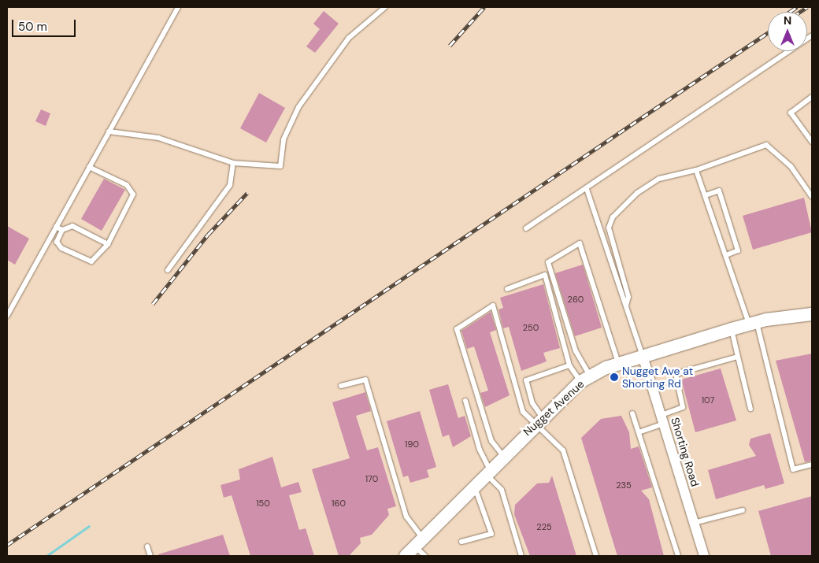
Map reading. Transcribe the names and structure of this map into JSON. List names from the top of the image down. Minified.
{"streets":{"street":["Nugget Avenue","Shorting Road"]},"crossings":[["Nugget Avenue","Shorting Road"]],"places":["Nugget Ave at Shorting Rd"],"house_numbers":["260","250","107","190","170","235","150","160","225"],"scale_bar":"50 m","north":"top"}
